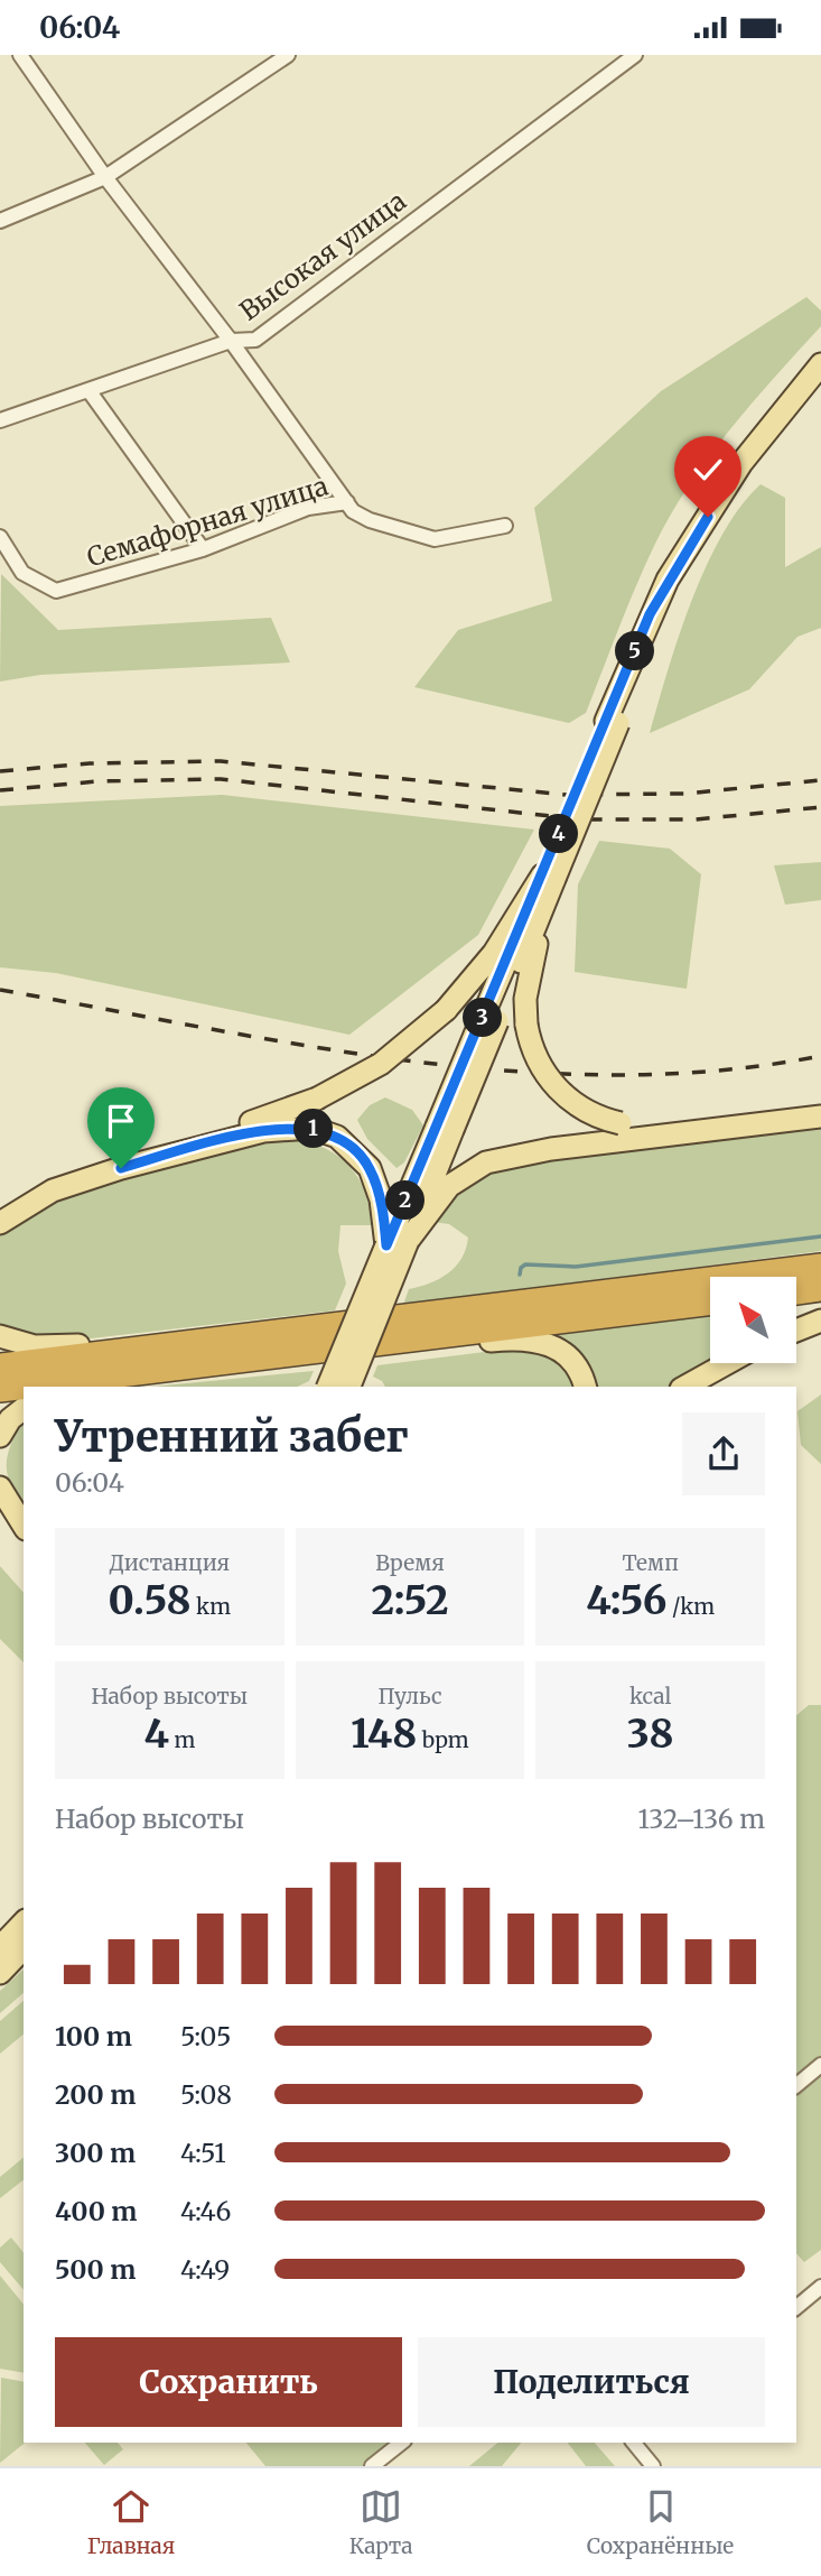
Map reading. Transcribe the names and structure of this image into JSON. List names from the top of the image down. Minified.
{"streets":{"street":["Высокая улица","Семафорная улица"]},"north":"top left","page":{"status":"06:04","pins":["5","4","3","1","2"],"heading":["Утренний забег","06:04"],"stats":[["Дистанция","0.58 km"],["Время","2:52"],["Темп","4:56 /km"],["Набор высоты","4 m"],["Пульс","148 bpm"],["kcal","38"]],"chart":["Набор высоты","132–136 m"],"list":[{"name":"100 m","note":"5:05"},{"name":"200 m","note":"5:08"},{"name":"300 m","note":"4:51"},{"name":"400 m","note":"4:46"},{"name":"500 m","note":"4:49"}],"buttons":["Сохранить","Поделиться"],"tabs":["Главная","Карта","Сохранённые"]}}
